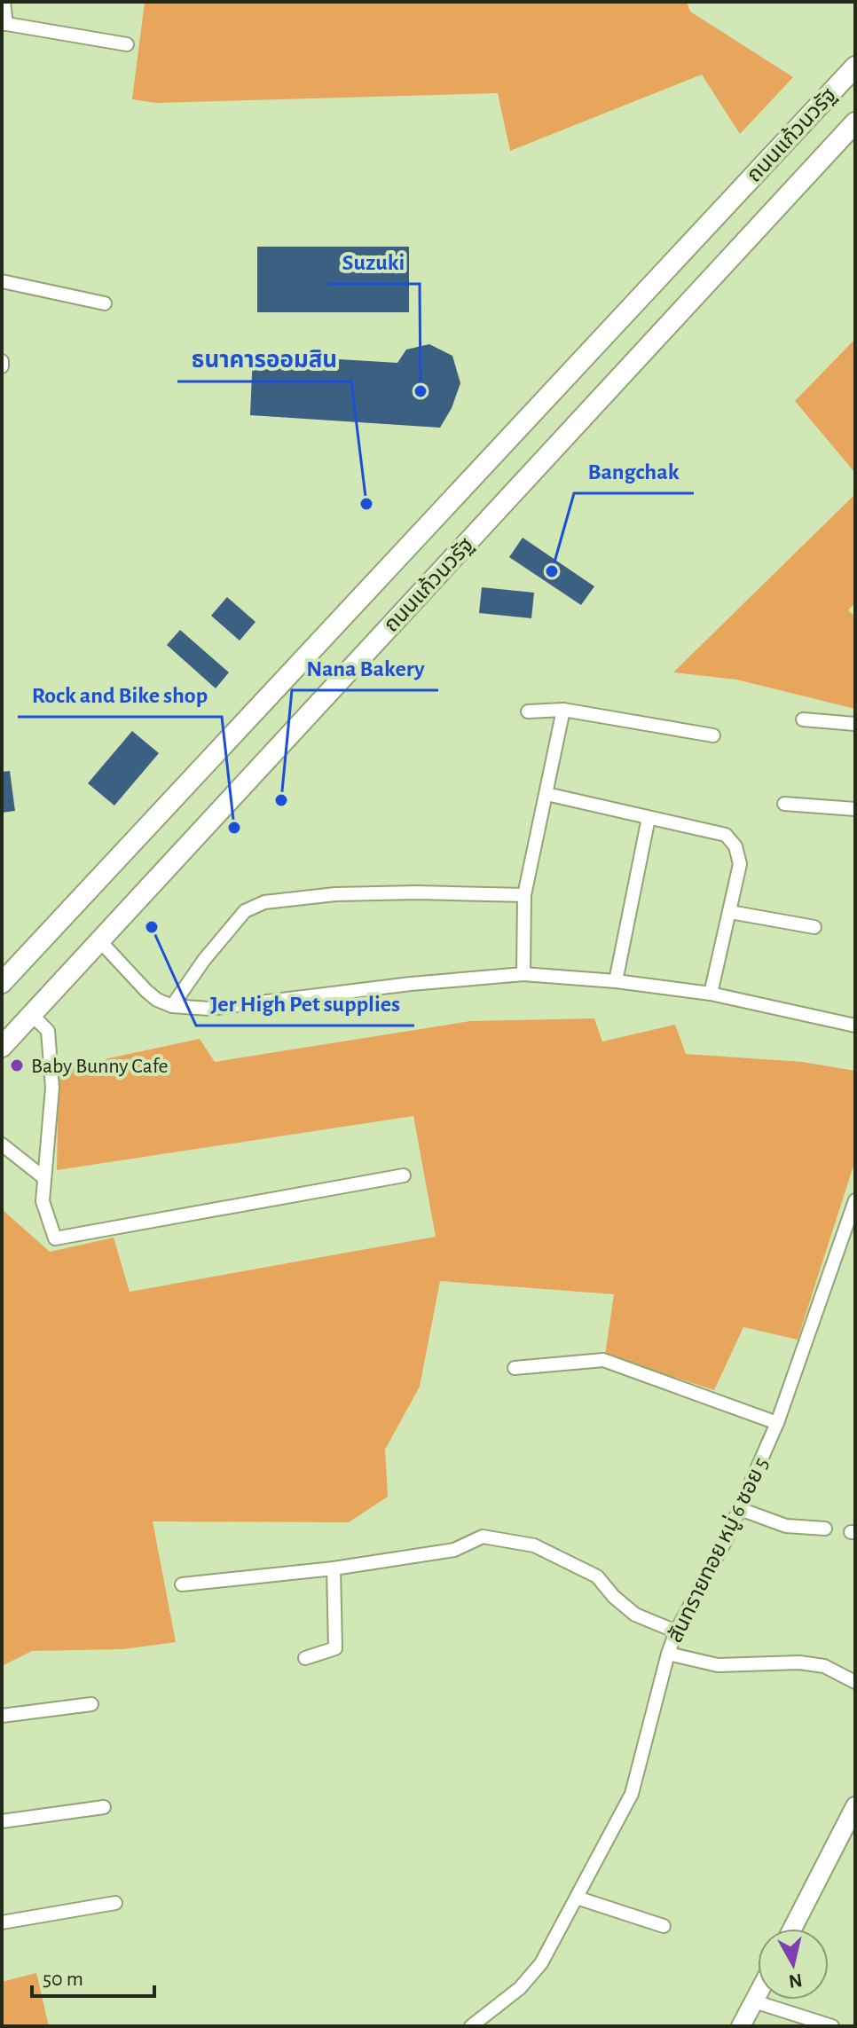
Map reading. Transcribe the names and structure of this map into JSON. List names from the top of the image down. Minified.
{"streets":{"main road":["ถนนแก้วนวรัฐ"],"street":["สันทรายทอย หมู่ 6 ซอย 5"]},"places":["Suzuki","ธนาคารออมสิน","Bangchak","Nana Bakery","Rock and Bike shop","Jer High Pet supplies","Baby Bunny Cafe"],"scale_bar":"50 m","north":"bottom"}
